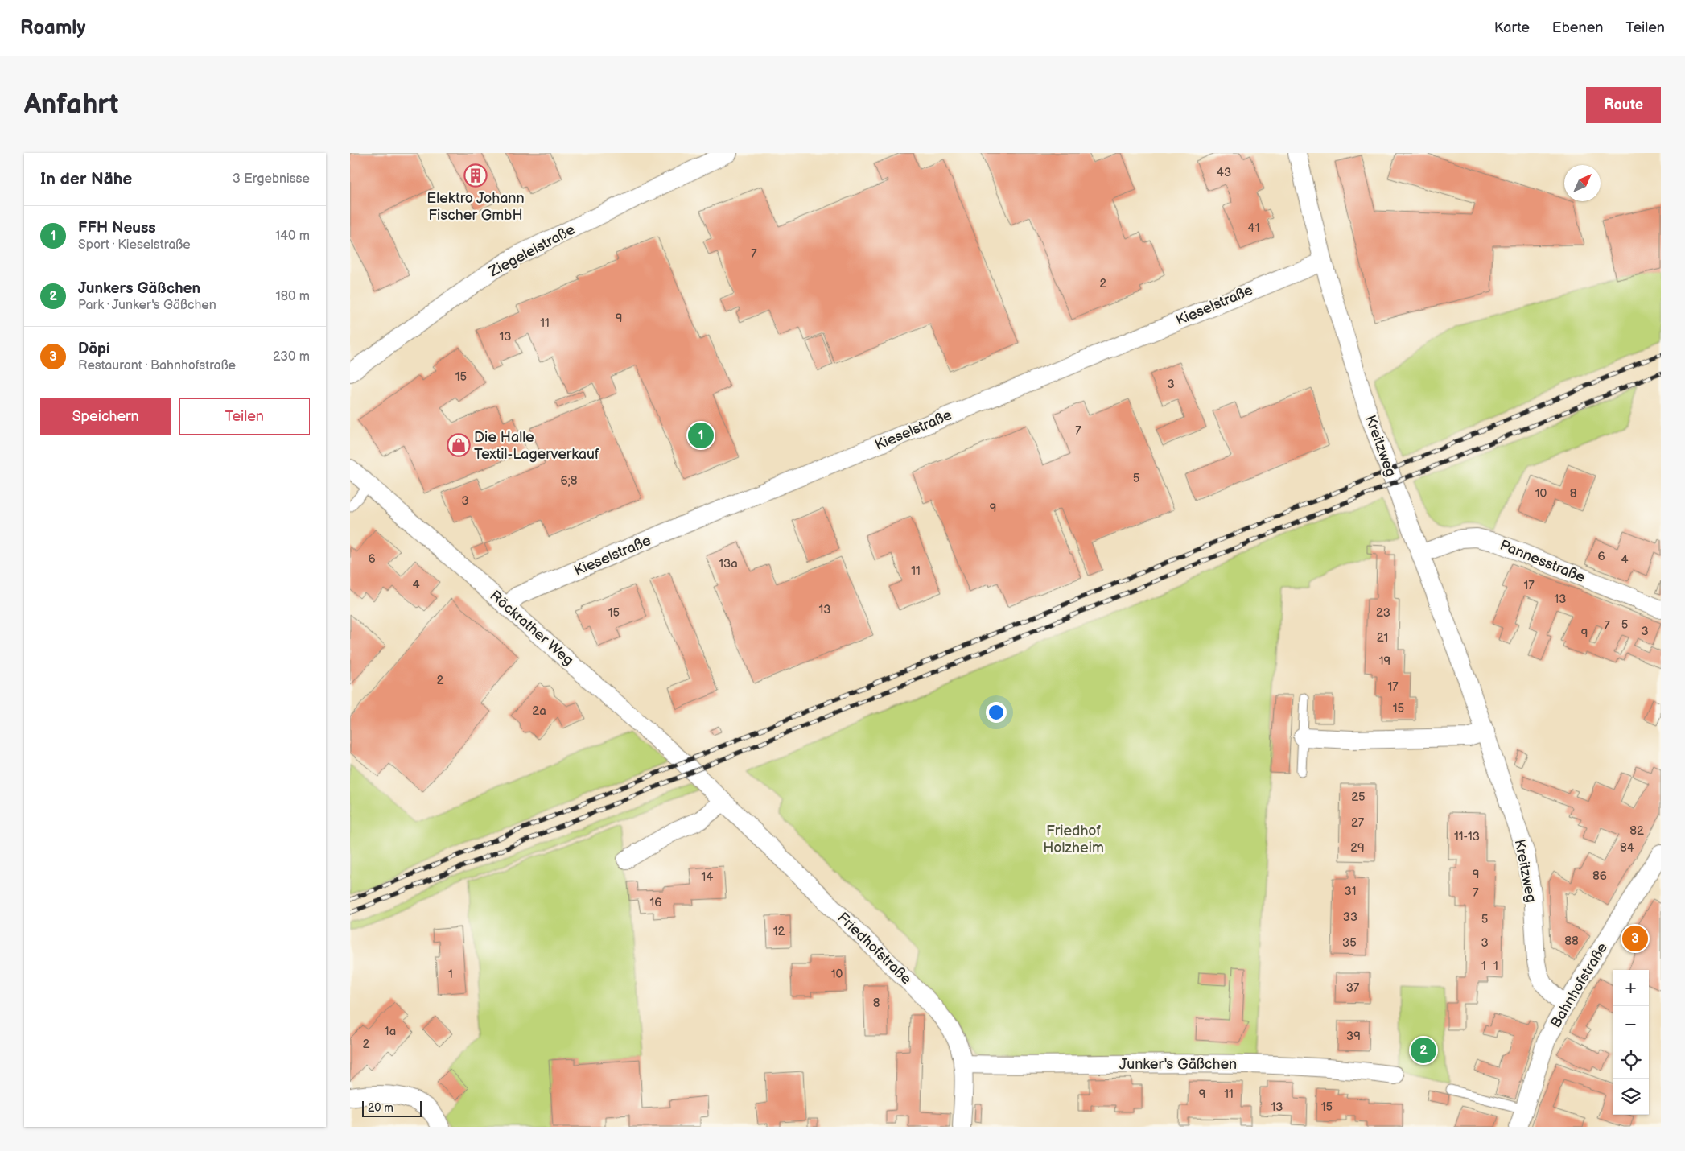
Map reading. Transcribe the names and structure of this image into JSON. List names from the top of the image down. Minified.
{"streets":{"street":["Ziegeleistraße","Kieselstraße","Kreitzweg","Pannesstraße","Röckrather Weg","Friedhofstraße","Bahnhofstraße","Junker's Gäßchen"]},"crossings":[["Kieselstraße","Kreitzweg"],["Kieselstraße","Röckrather Weg"],["Kreitzweg","Pannesstraße"],["Kreitzweg","Bahnhofstraße"],["Röckrather Weg","Friedhofstraße"],["Friedhofstraße","Junker's Gäßchen"]],"parks":["Friedhof Holzheim"],"places":{"building":["Elektro Johann Fischer GmbH"],"shop":["Die Halle Textil-Lagerverkauf"]},"house_numbers":["43","41","7","2","9","11","13","15","3","7","5","6;8","10","8","3","9","6","6","4","13a","11","4","17","13","13","15","23","5","7","3","9","21","19","2","17","15","2a","25","27","82","11-13","29","84","9","86","14","31","7","16","33","5","12","88","35","3","1","1","1","10","37","8","1a","39","2","9","11","13","15"],"scale_bar":"20 m","north":"top right","page":{"header":"Roamly","nav":["Karte","Ebenen","Teilen"],"buttons":["Route",["Speichern","Teilen"]],"title":"Anfahrt","heading":["In der Nähe","3 Ergebnisse"],"list":[{"mark":"1","name":"FFH Neuss","note":"Sport · Kieselstraße","value":"140 m"},{"mark":"2","name":"Junkers Gäßchen","note":"Park · Junker's Gäßchen","value":"180 m"},{"mark":"3","name":"Döpi","note":"Restaurant · Bahnhofstraße","value":"230 m"}],"pins":["1","3","2"],"map_buttons":["+","−"],"scale":"20 m"}}
